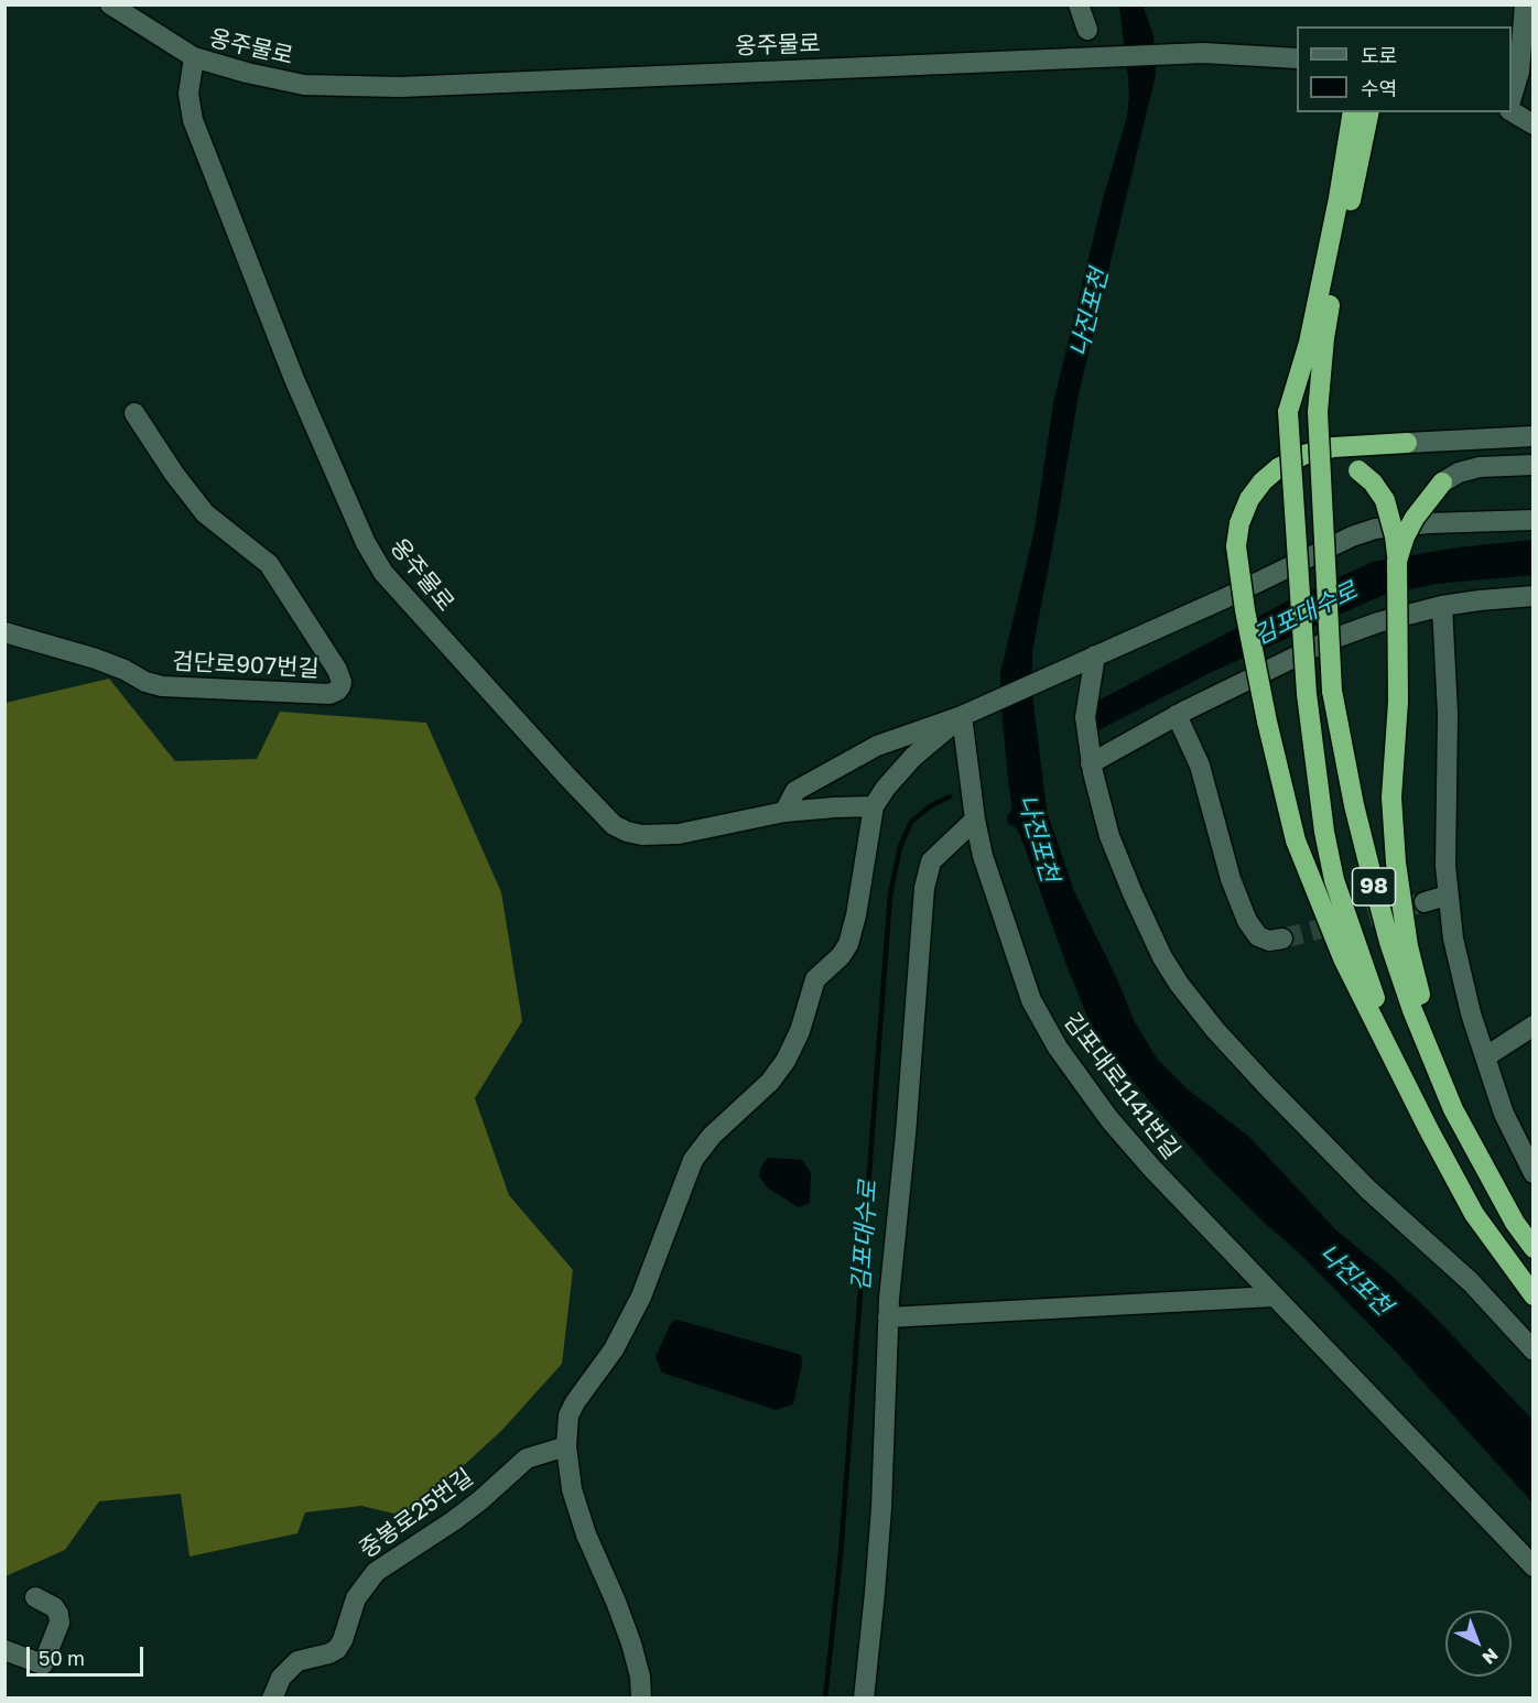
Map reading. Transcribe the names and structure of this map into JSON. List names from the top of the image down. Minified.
{"streets":{"highway":["98"],"street":["옹주물로","검단로907번길","김포대로1141번길","중봉로25번길"]},"water":["나진포천","김포대수로"],"legend":["도로","수역"],"scale_bar":"50 m","north":"bottom right"}
